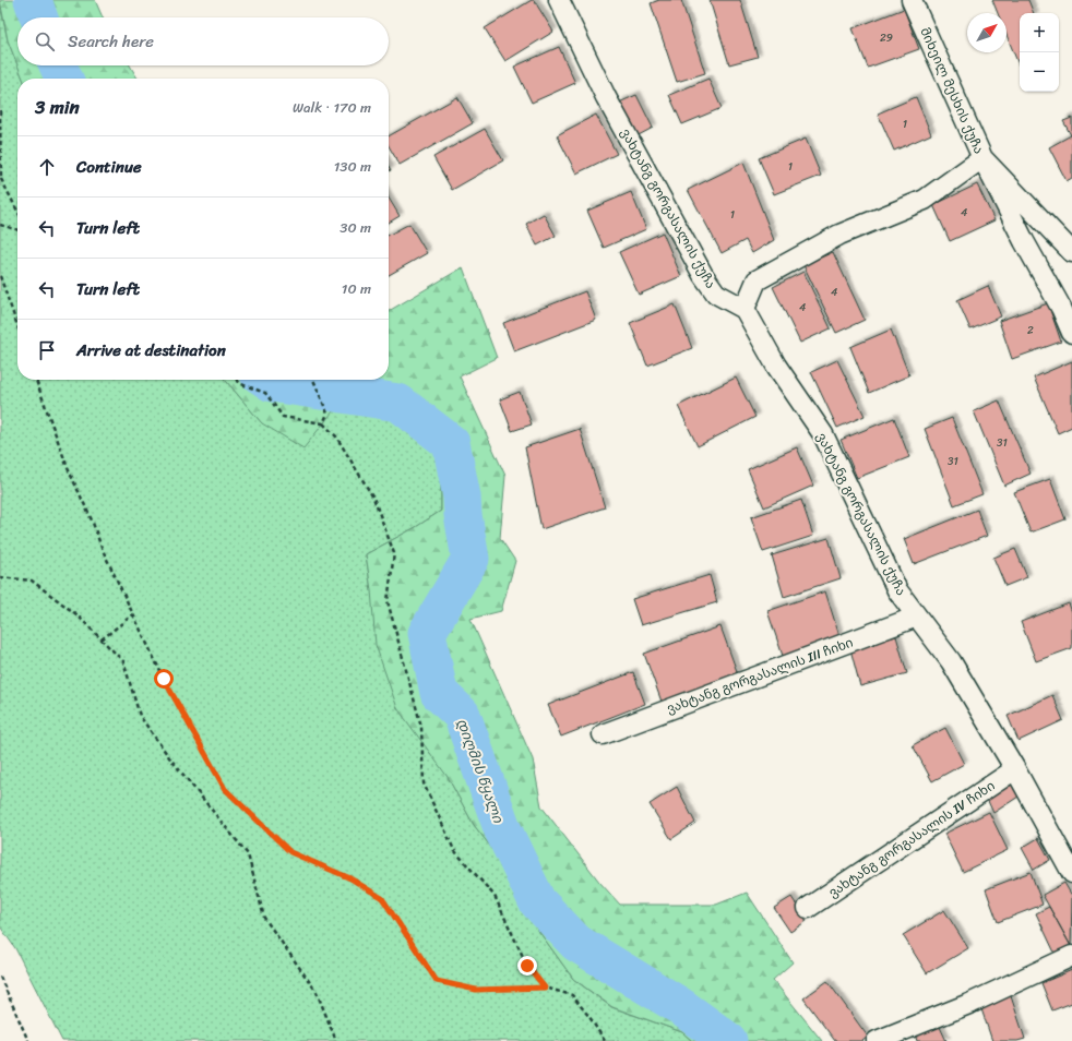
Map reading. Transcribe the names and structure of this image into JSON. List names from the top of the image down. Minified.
{"streets":{"street":["მიხეილ მესხის ქუჩა","ვახტანგ გორგასალის ქუჩა","ვახტანგ გორგასალის III ჩიხი","ვახტანგ გორგასალის IV ჩიხი"]},"crossings":[["ვახტანგ გორგასალის ქუჩა","ვახტანგ გორგასალის III ჩიხი"],["ვახტანგ გორგასალის ქუჩა","ვახტანგ გორგასალის IV ჩიხი"]],"water":["დიღმის წყალი"],"house_numbers":["29","1","1","4","1","4","4","2","31","31"],"north":"top right","page":{"map_buttons":["+","−"],"search":"Search here","heading":["3 min","Walk · 170 m"],"list":[["Continue","130 m"],["Turn left","30 m"],["Turn left","10 m"],"Arrive at destination"]}}
